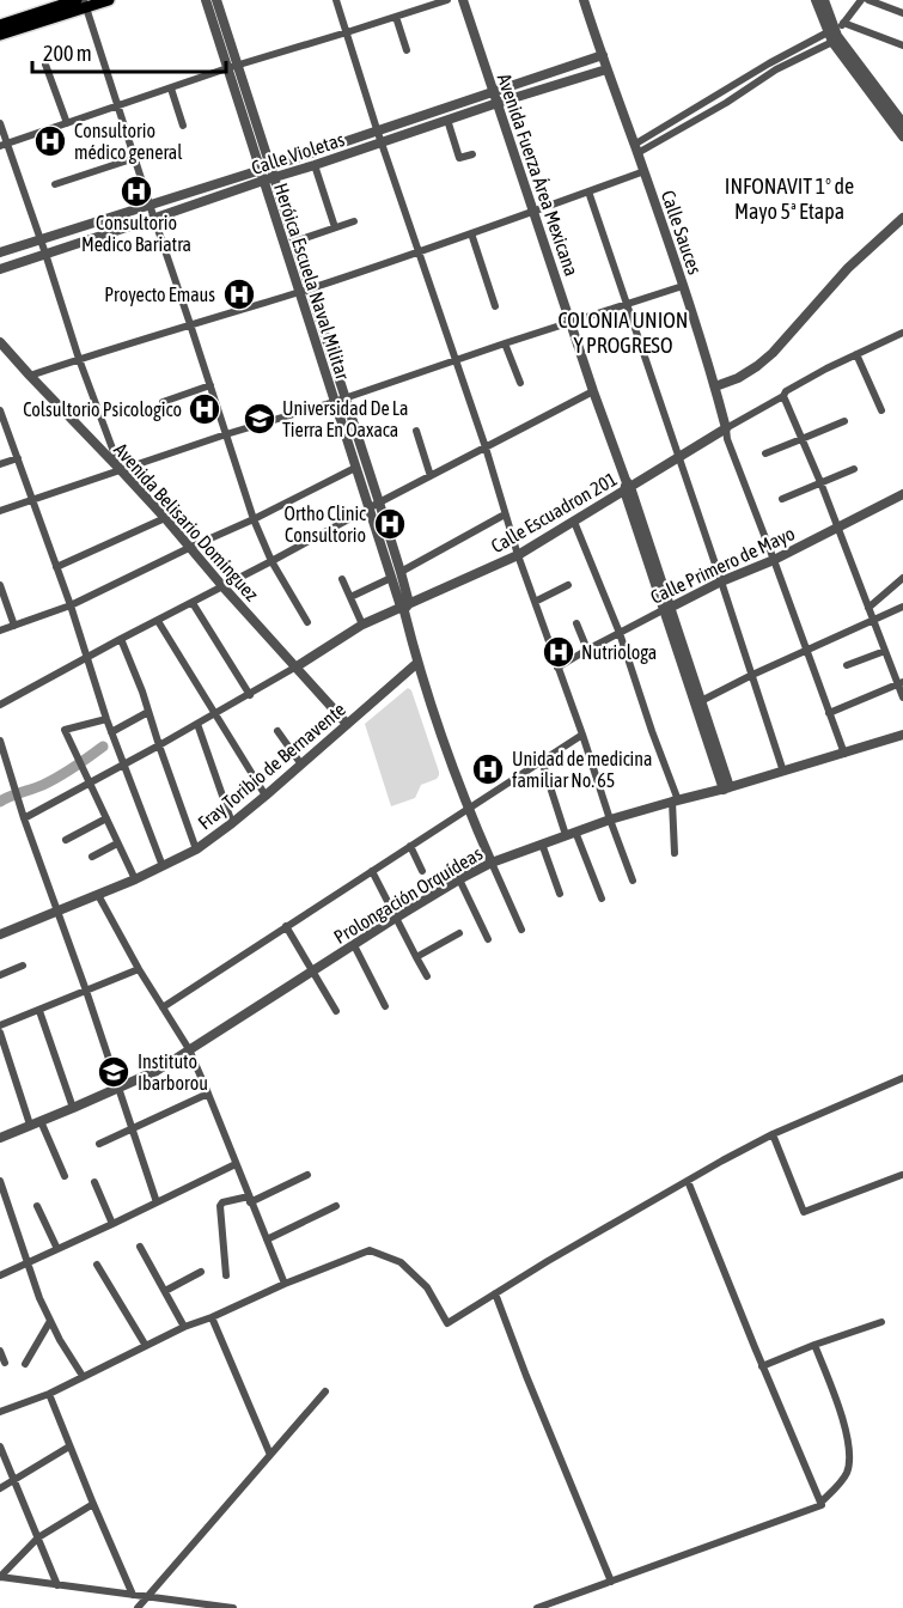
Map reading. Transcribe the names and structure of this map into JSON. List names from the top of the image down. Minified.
{"streets":{"street":["Calle Violetas","Avenida Fuerza Área Mexicana","Calle Sauces","Heróica Escuela Naval Militar","Calle Escuadron 201","Avenida Belisario Domínguez","Calle Primero de Mayo","Fray Toribio de Bernavente","Prolongación Orquídeas"]},"crossings":[["Calle Violetas","Avenida Fuerza Área Mexicana"],["Calle Violetas","Calle Sauces"],["Calle Violetas","Heróica Escuela Naval Militar"],["Avenida Fuerza Área Mexicana","Calle Escuadron 201"],["Avenida Fuerza Área Mexicana","Calle Primero de Mayo"],["Avenida Fuerza Área Mexicana","Prolongación Orquídeas"],["Calle Sauces","Calle Escuadron 201"],["Calle Sauces","Calle Primero de Mayo"],["Calle Sauces","Prolongación Orquídeas"],["Heróica Escuela Naval Militar","Calle Escuadron 201"],["Heróica Escuela Naval Militar","Fray Toribio de Bernavente"],["Heróica Escuela Naval Militar","Prolongación Orquídeas"],["Calle Escuadron 201","Avenida Belisario Domínguez"],["Avenida Belisario Domínguez","Fray Toribio de Bernavente"]],"districts":["INFONAVIT 1º de Mayo 5ª Etapa","COLONIA UNION Y PROGRESO"],"places":{"hospital":["Consultorio médico general","Consultorio Medico Bariatra","Proyecto Emaus","Colsultorio Psicologico","Ortho Clinic Consultorio","Nutriologa","Unidad de medicina familiar No. 65"],"school or university":["Universidad De La Tierra En Oaxaca","Instituto Ibarborou"]},"scale_bar":"200 m"}
